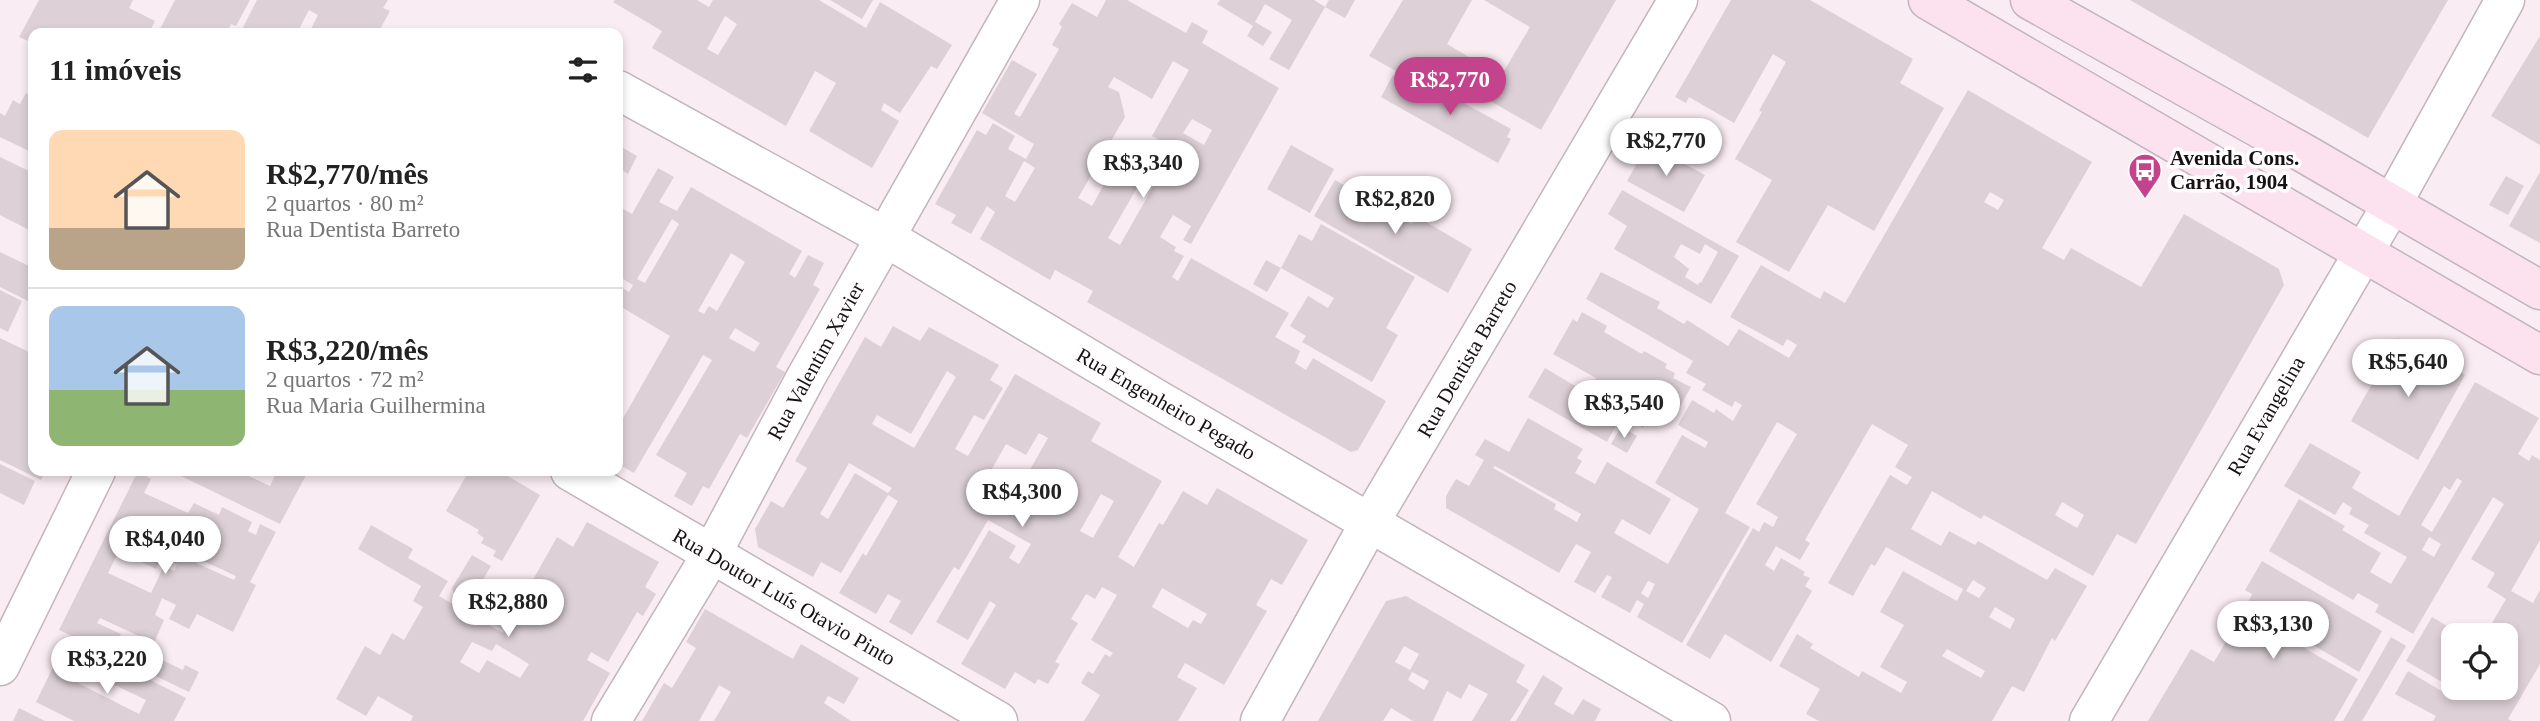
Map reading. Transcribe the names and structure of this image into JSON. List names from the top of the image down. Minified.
{"streets":{"street":["Rua Dentista Barreto","Rua Valentim Xavier","Rua Engenheiro Pegado","Rua Evangelina","Rua Doutor Luís Otavio Pinto"]},"crossings":[["Rua Dentista Barreto","Rua Engenheiro Pegado"],["Rua Valentim Xavier","Rua Engenheiro Pegado"],["Rua Valentim Xavier","Rua Doutor Luís Otavio Pinto"]],"places":{"bus stop":["Avenida Cons. Carrão, 1904"]},"page":{"heading":"11 imóveis","price":["R$2,770","R$2,770","R$3,340","R$2,820","R$5,640","R$3,540","R$4,300","R$4,040","R$2,880","R$3,130","R$3,220"],"list":[{"name":"R$2,770/mês","note":"2 quartos · 80 m² · Rua Dentista Barreto"},{"name":"R$3,220/mês","note":"2 quartos · 72 m² · Rua Maria Guilhermina"}]}}
